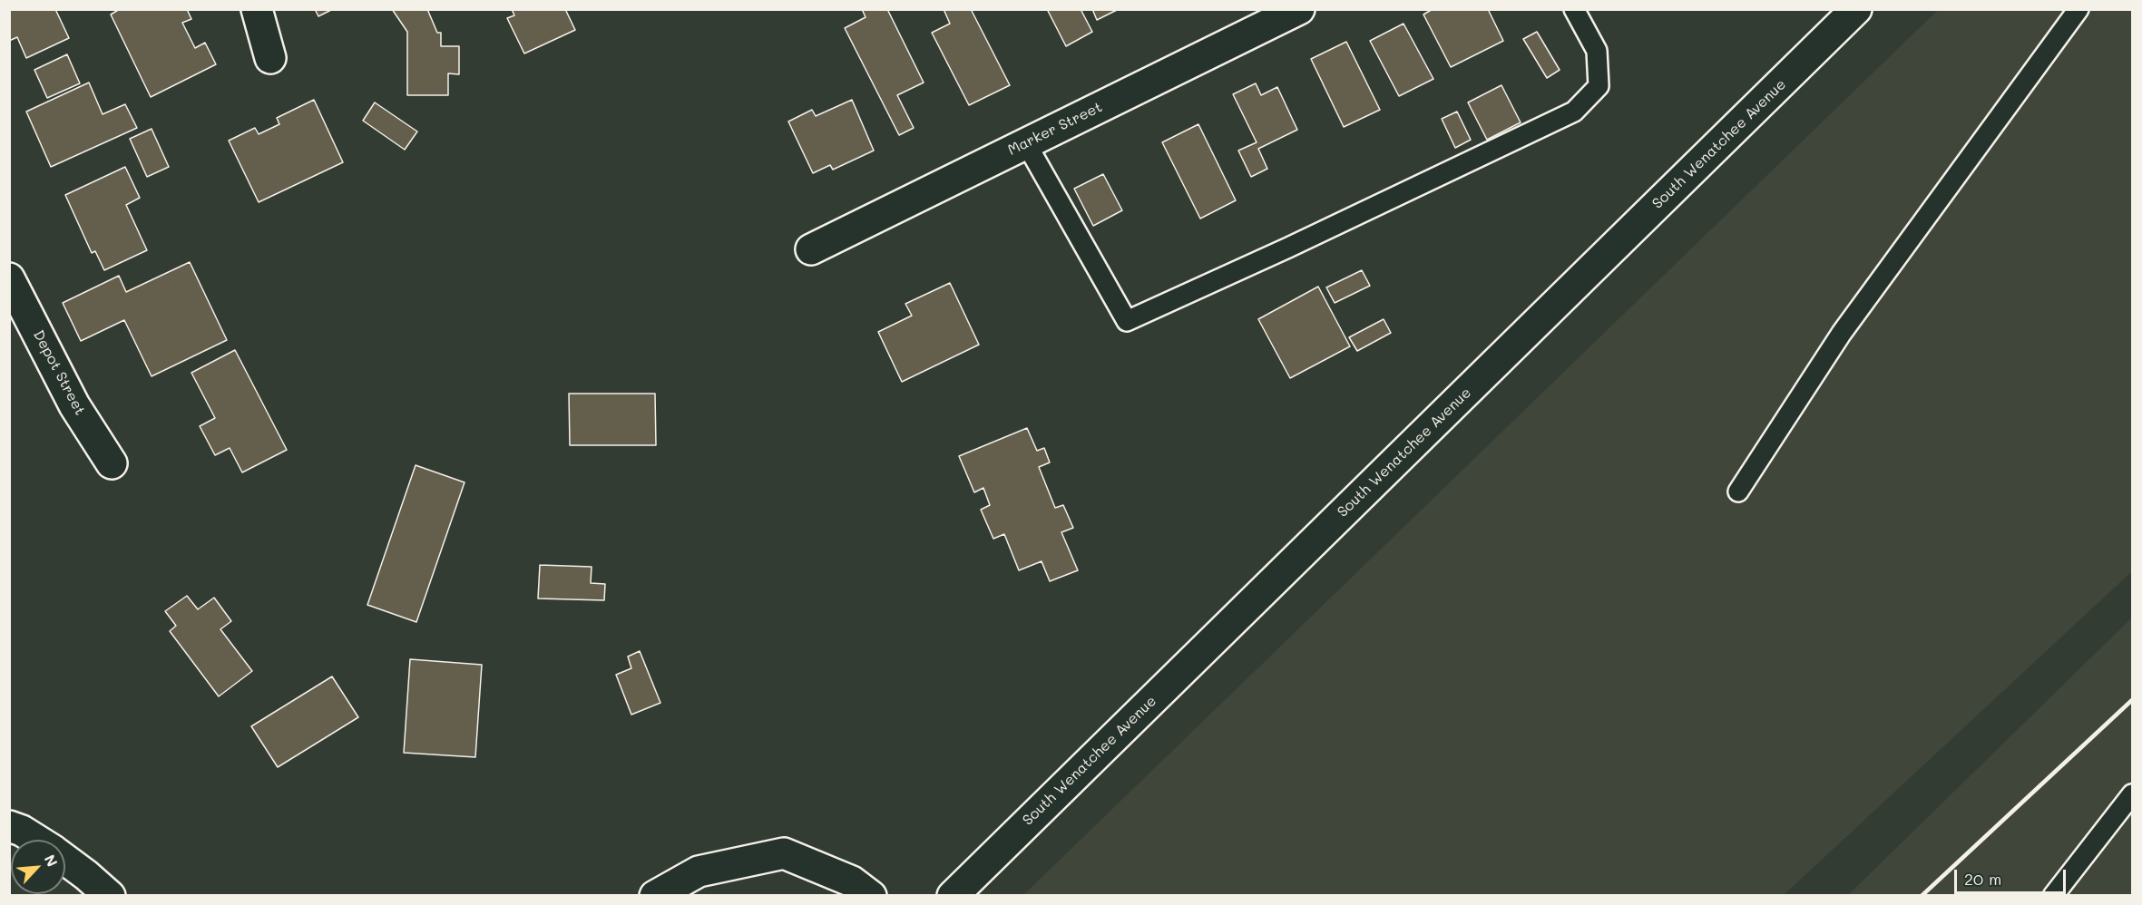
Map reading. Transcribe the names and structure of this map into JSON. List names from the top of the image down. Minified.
{"streets":{"main road":["Marker Street","South Wenatchee Avenue","Depot Street"]},"scale_bar":"20 m","north":"top right"}
